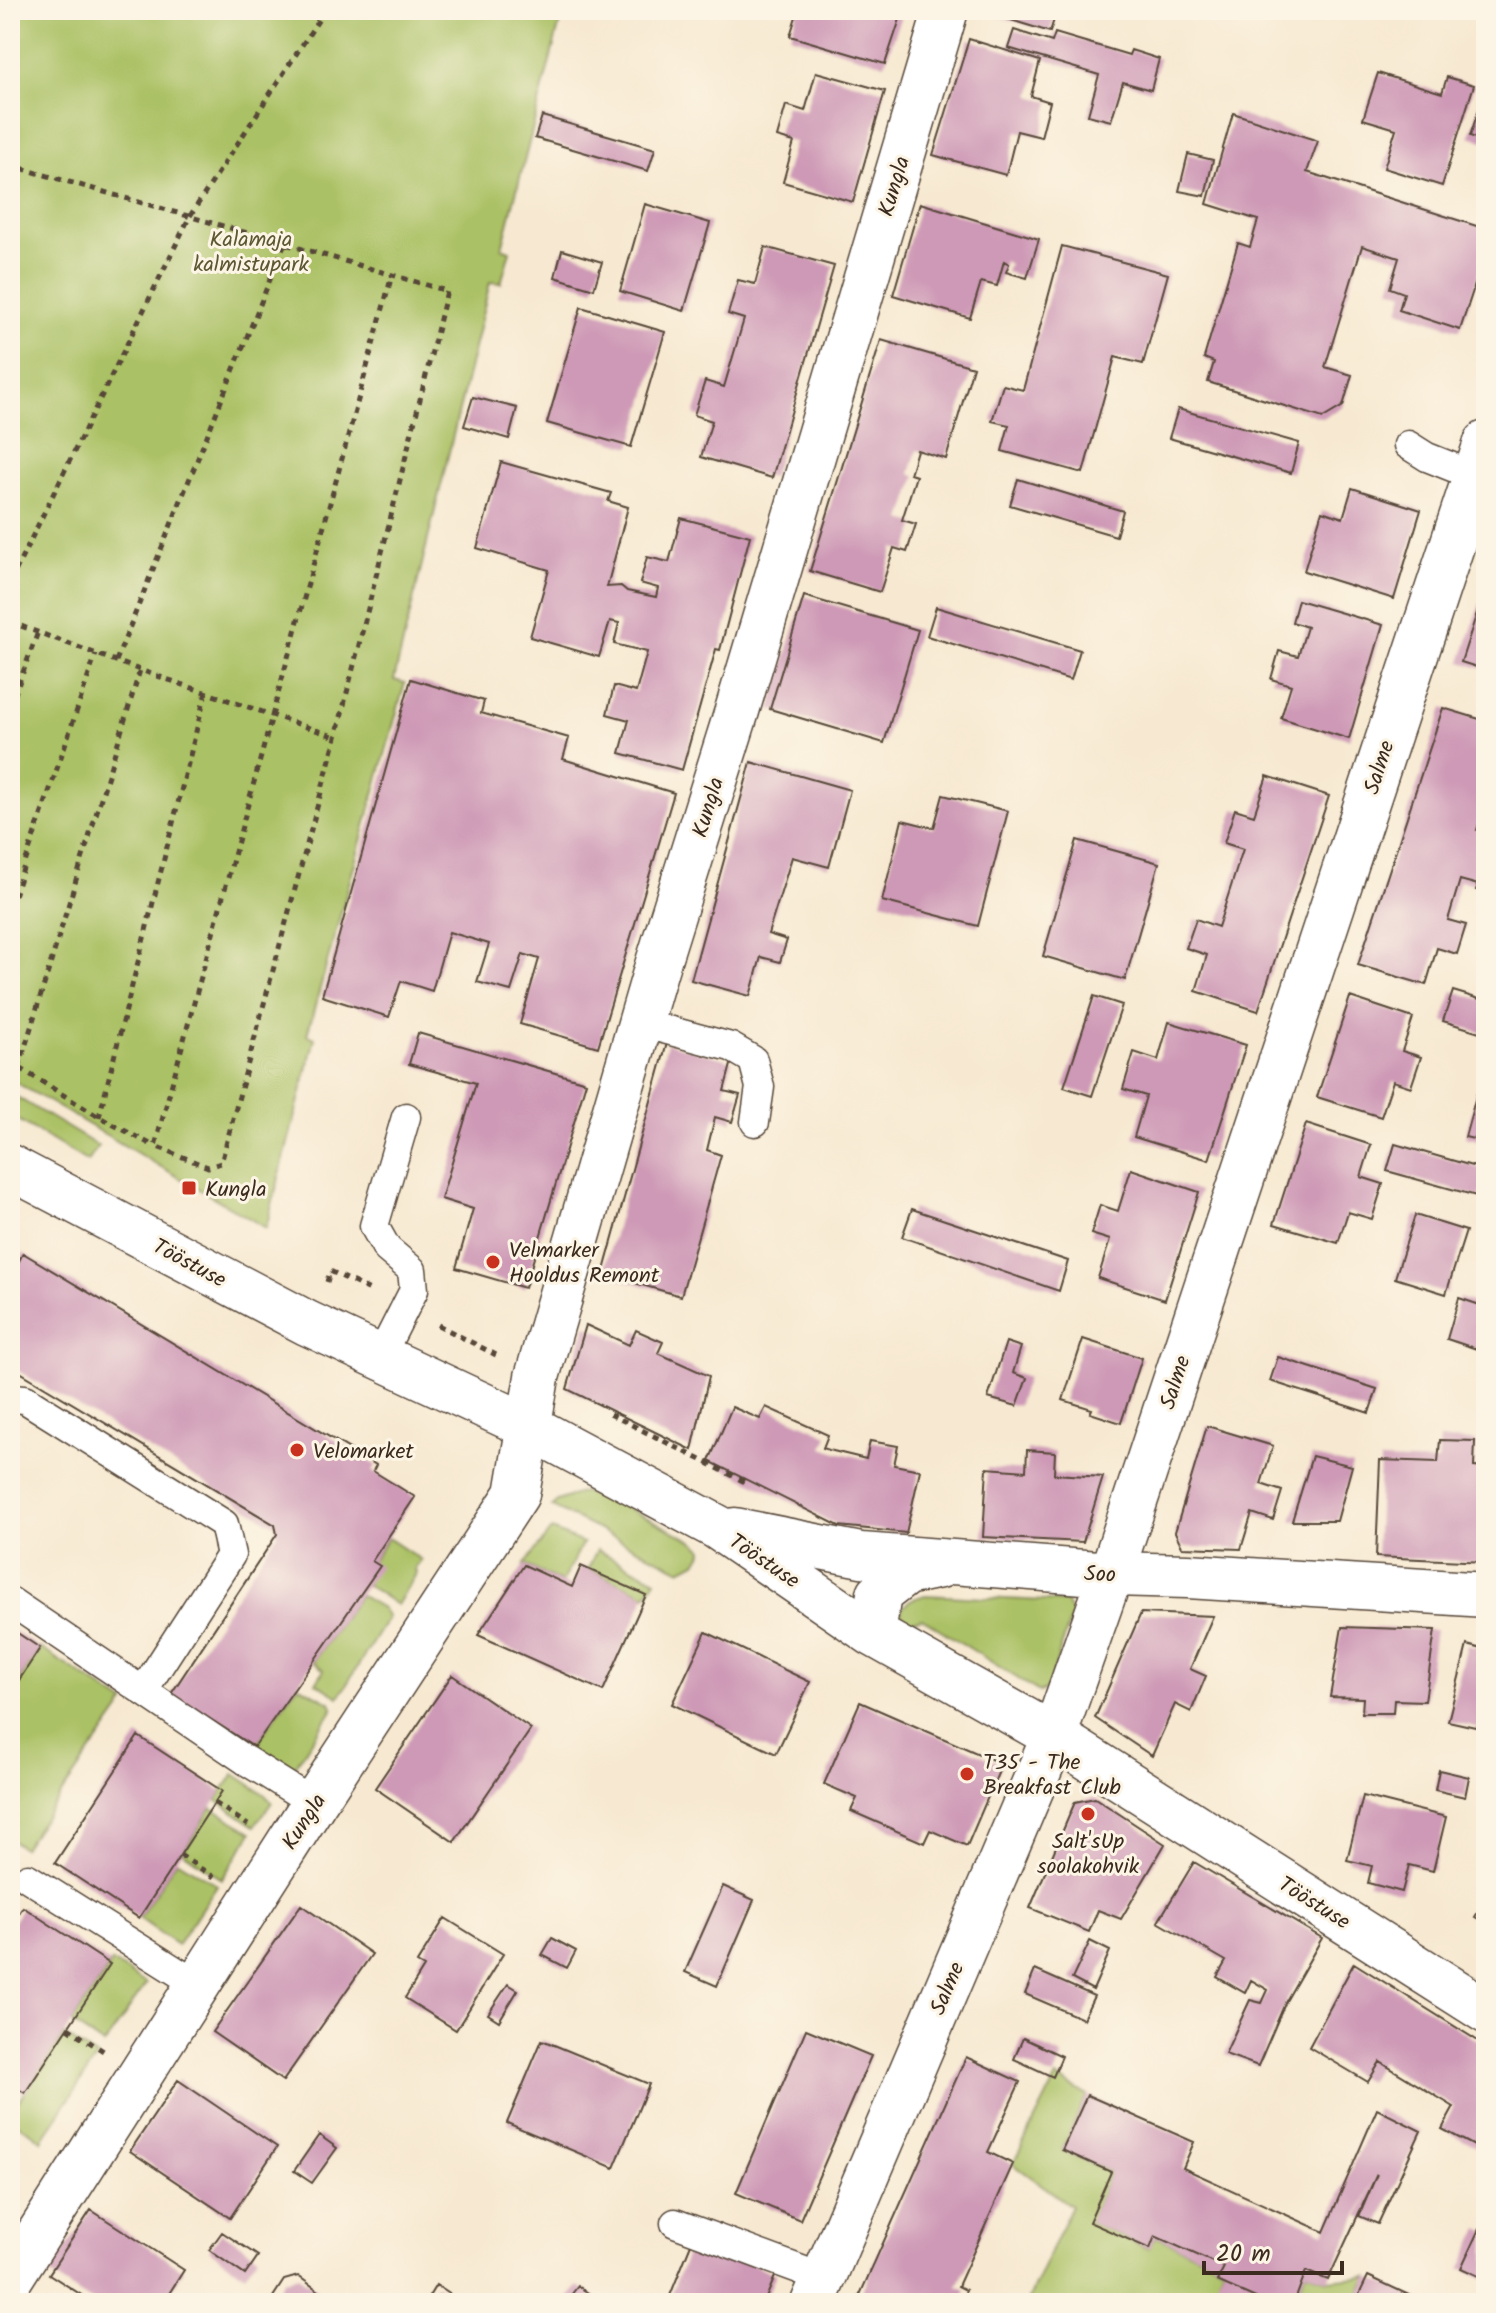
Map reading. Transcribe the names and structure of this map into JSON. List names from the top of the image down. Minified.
{"streets":{"street":["Kungla","Salme","Tööstuse","Soo"]},"crossings":[["Kungla","Tööstuse"],["Salme","Tööstuse"],["Salme","Soo"],["Tööstuse","Soo"]],"parks":["Kalamaja kalmistupark"],"places":{"transit":["Kungla"],"other":["Velmarker Hooldus Remont","Velomarket","T35 - The Breakfast Club","Salt'sUp soolakohvik"]},"scale_bar":"20 m"}
